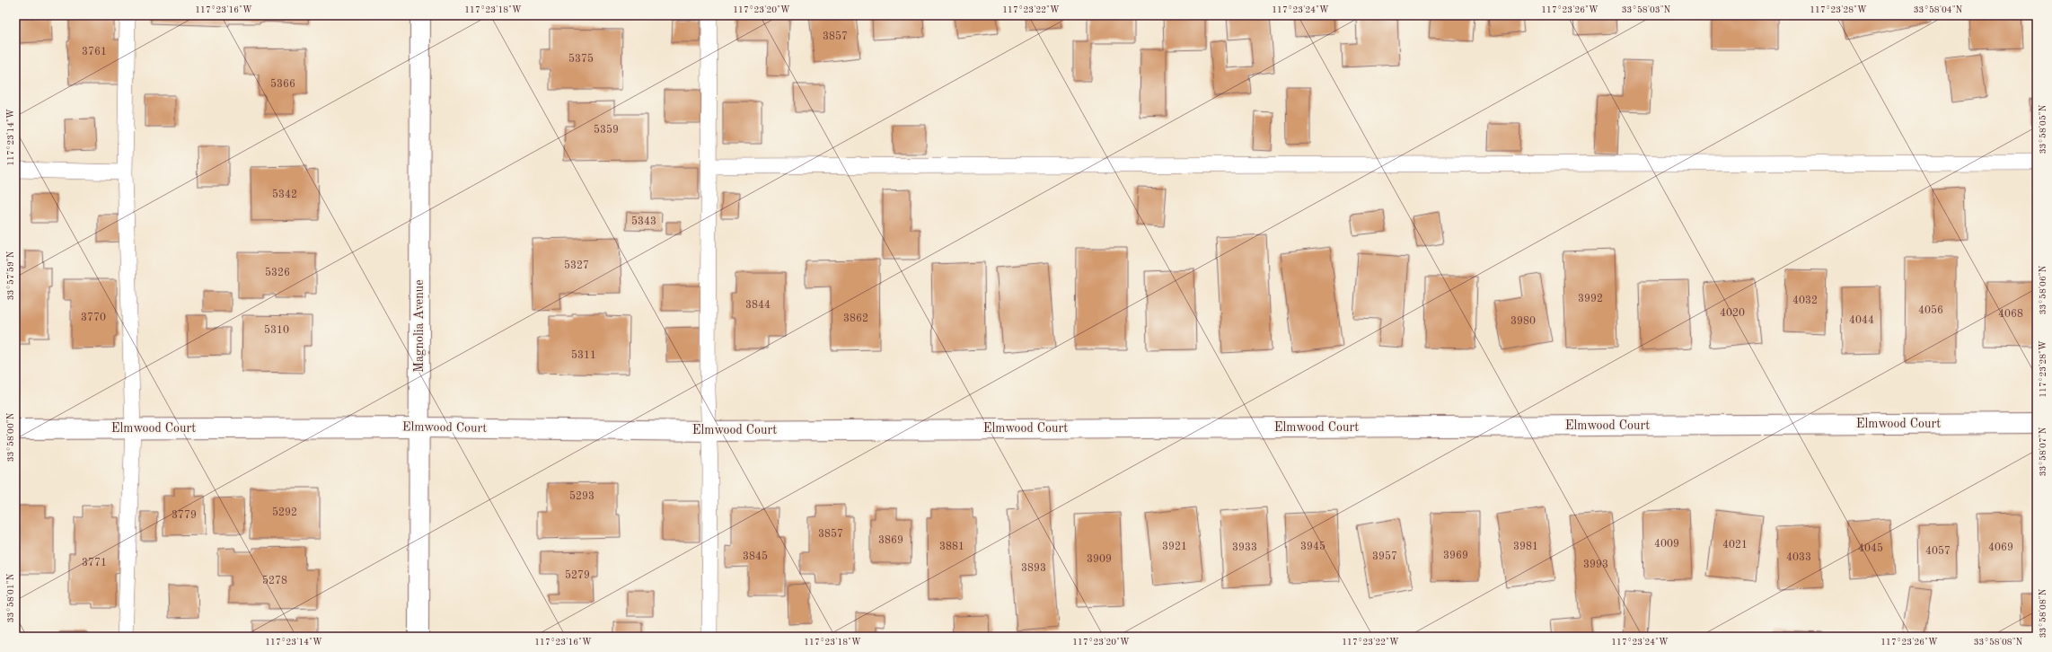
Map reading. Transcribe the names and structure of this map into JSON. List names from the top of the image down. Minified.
{"streets":{"street":["Magnolia Avenue","Elmwood Court"]},"crossings":[["Magnolia Avenue","Elmwood Court"]],"house_numbers":["3857","3761","5375","5366","5359","5342","5343","5327","5326","3992","4032","3844","4056","4020","4068","3770","3862","4044","3980","5310","5311","5293","5292","3779","3857","3869","4009","4021","3881","3921","3945","3981","3933","4069","4045","4057","3969","3845","3957","4033","3909","3771","3993","3893","5279","5278"],"coordinates":["117°23'16\"W","117°23'18\"W","117°23'20\"W","117°23'22\"W","117°23'24\"W","117°23'26\"W","33°58'03\"N","117°23'28\"W","33°58'04\"N","33°58'05\"N","117°23'14\"W","33°57'59\"N","33°58'06\"N","33°58'00\"N","33°58'07\"N","33°58'01\"N","33°58'08\"N"]}
